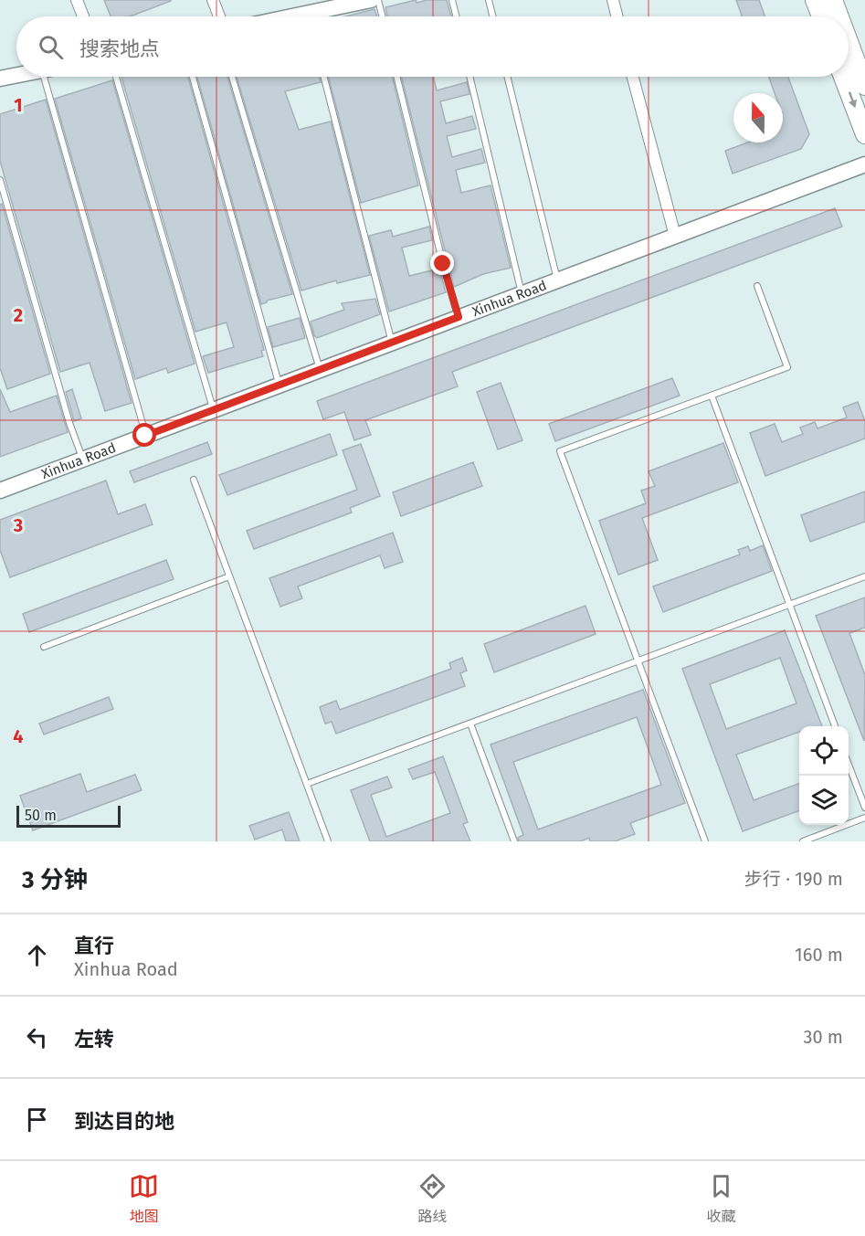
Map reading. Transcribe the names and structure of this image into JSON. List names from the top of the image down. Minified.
{"streets":{"main road":["Xinhua Road"]},"scale_bar":"50 m","north":"top","page":{"search":"搜索地点","scale":"50 m","heading":["3 分钟","步行 · 190 m"],"list":[["直行","Xinhua Road","160 m"],["左转","30 m"],"到达目的地"],"nav":["地图","路线","收藏"]},"grid":{"rows":["1","2","3","4"]}}
